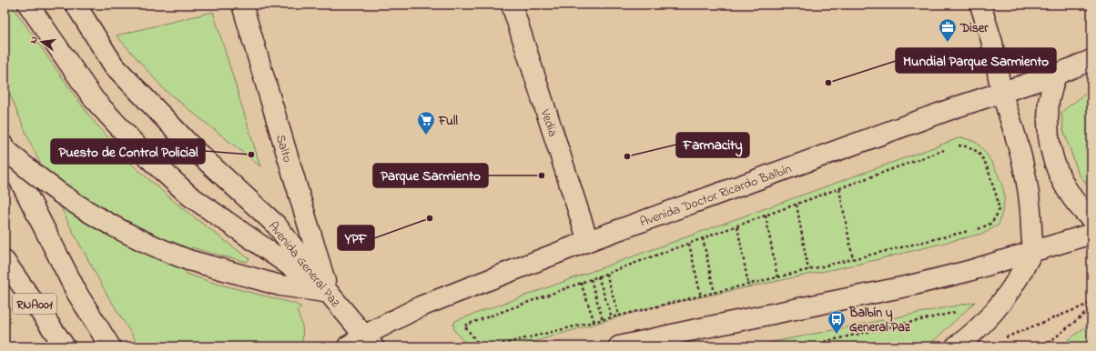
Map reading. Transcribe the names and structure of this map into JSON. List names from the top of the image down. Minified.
{"streets":{"main road":["Vedia","Salto","Avenida Doctor Ricardo Balbín","Avenida General Paz","RNA001"]},"crossings":[["Vedia","Avenida Doctor Ricardo Balbín"],["Salto","Avenida General Paz"],["Avenida Doctor Ricardo Balbín","Avenida General Paz"]],"places":{"office":["Diser"],"other":["Mundial Parque Sarmiento","Puesto de Control Policial","Farmacity","Parque Sarmiento","YPF"],"supermarket":["Full"],"bus stop":["Balbín y General Paz"]},"north":"left"}
